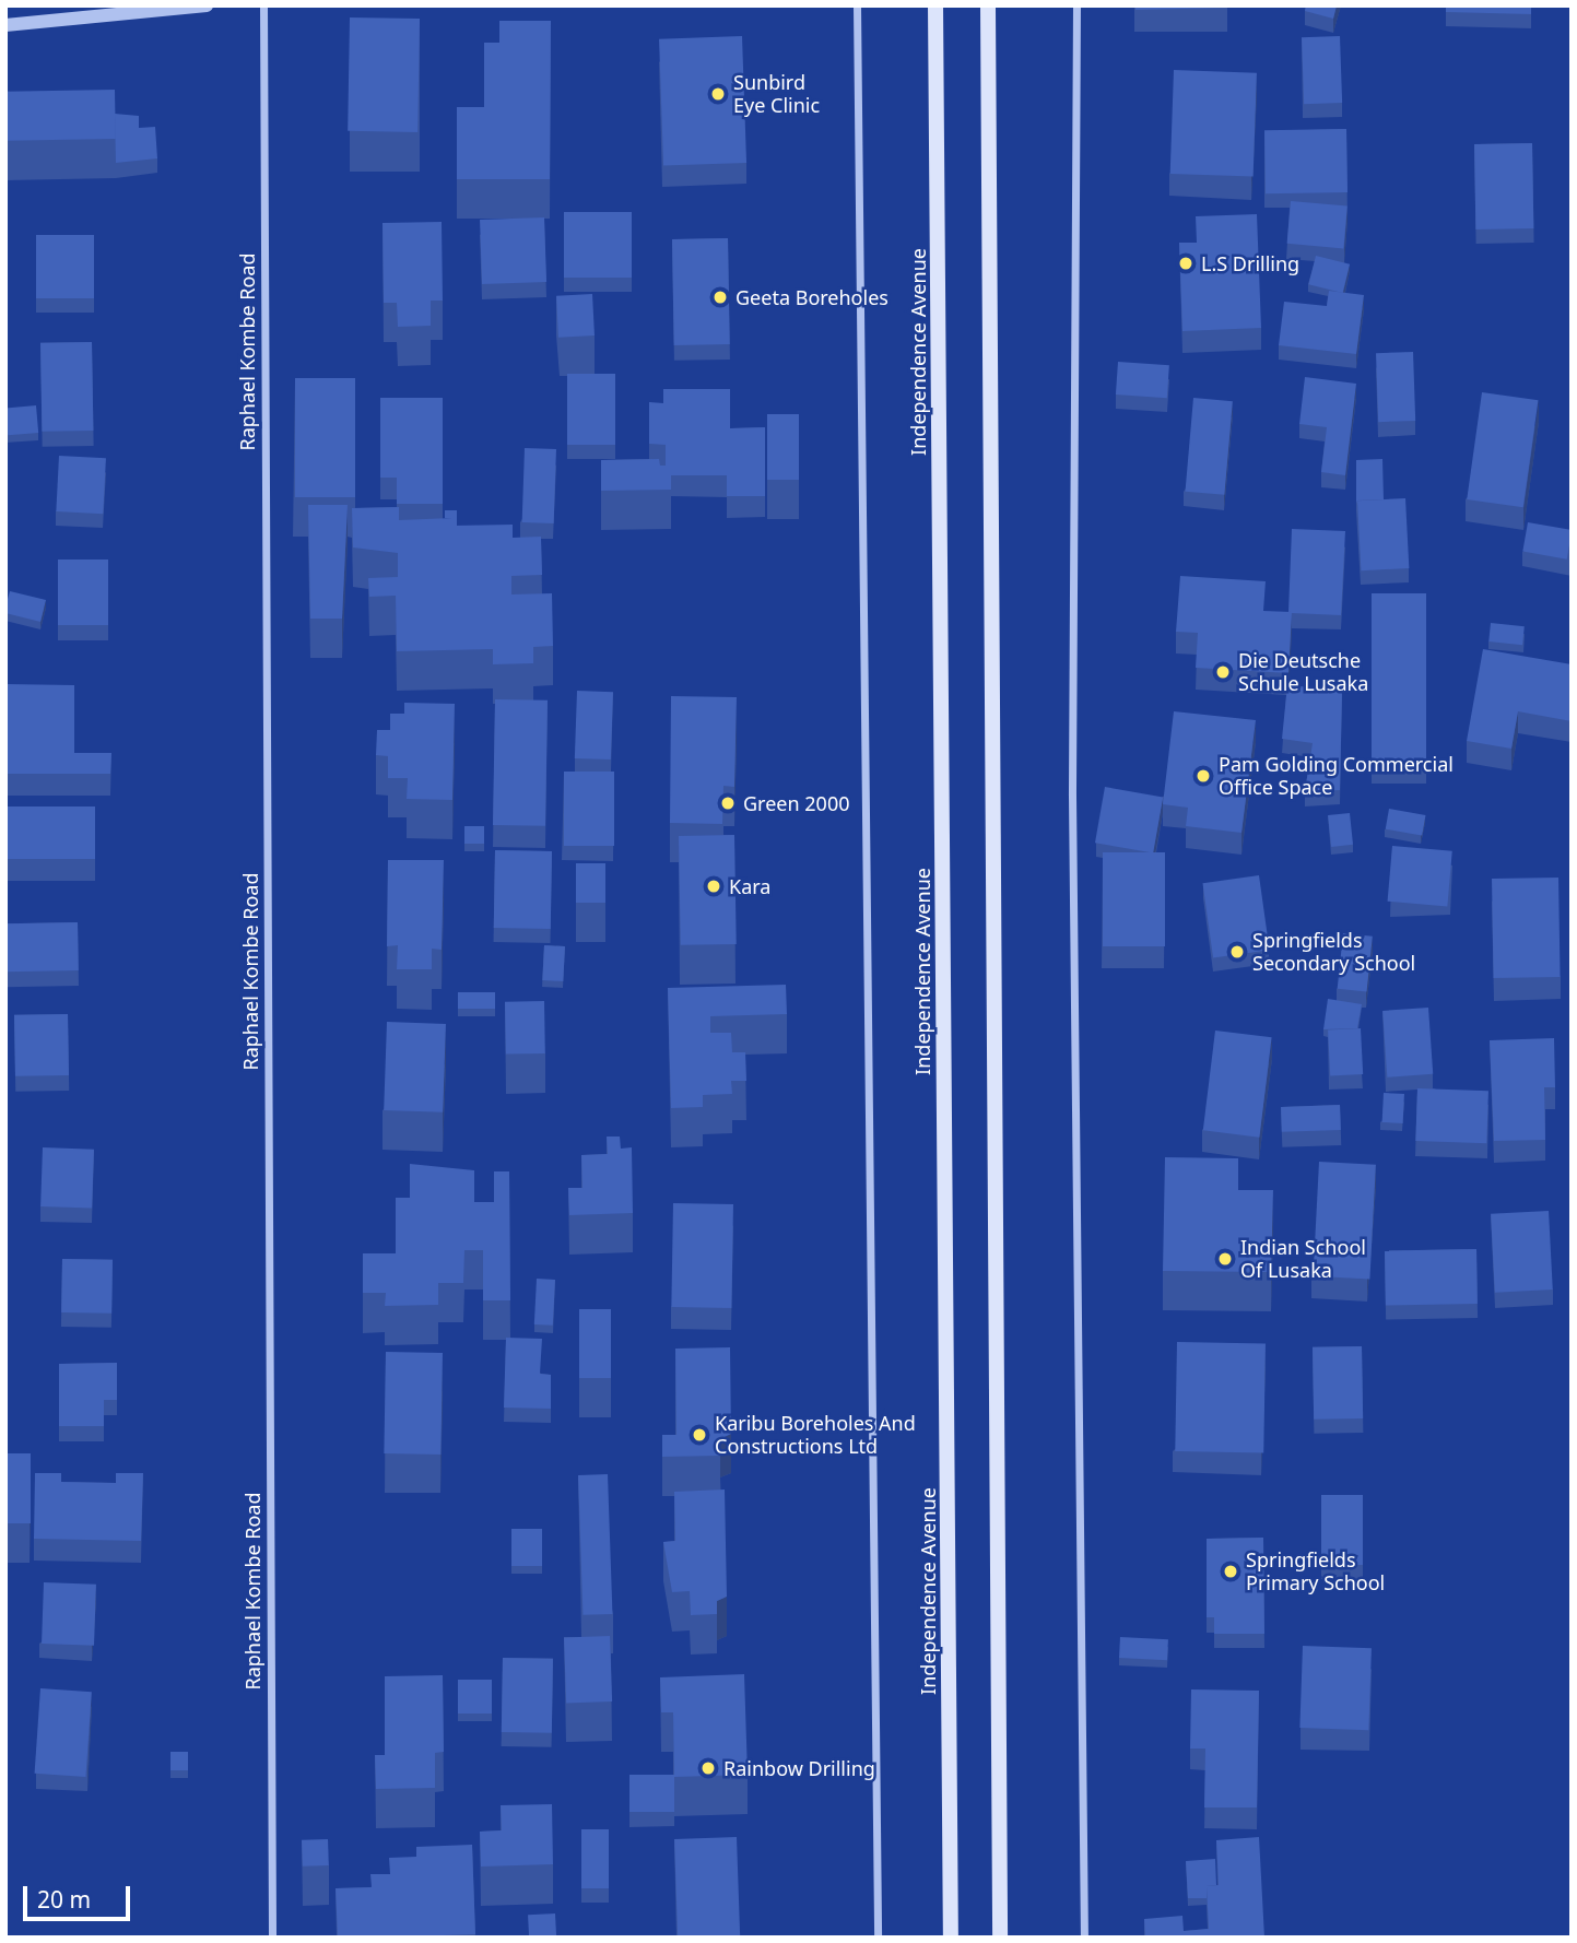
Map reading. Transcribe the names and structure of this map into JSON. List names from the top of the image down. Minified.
{"streets":{"main road":["Independence Avenue"],"street":["Raphael Kombe Road"]},"places":["Sunbird Eye Clinic","L.S Drilling","Geeta Boreholes","Die Deutsche Schule Lusaka","Pam Golding Commercial Office Space","Green 2000","Kara","Springfields Secondary School","Indian School Of Lusaka","Karibu Boreholes And Constructions Ltd","Springfields Primary School","Rainbow Drilling"],"scale_bar":"20 m"}
